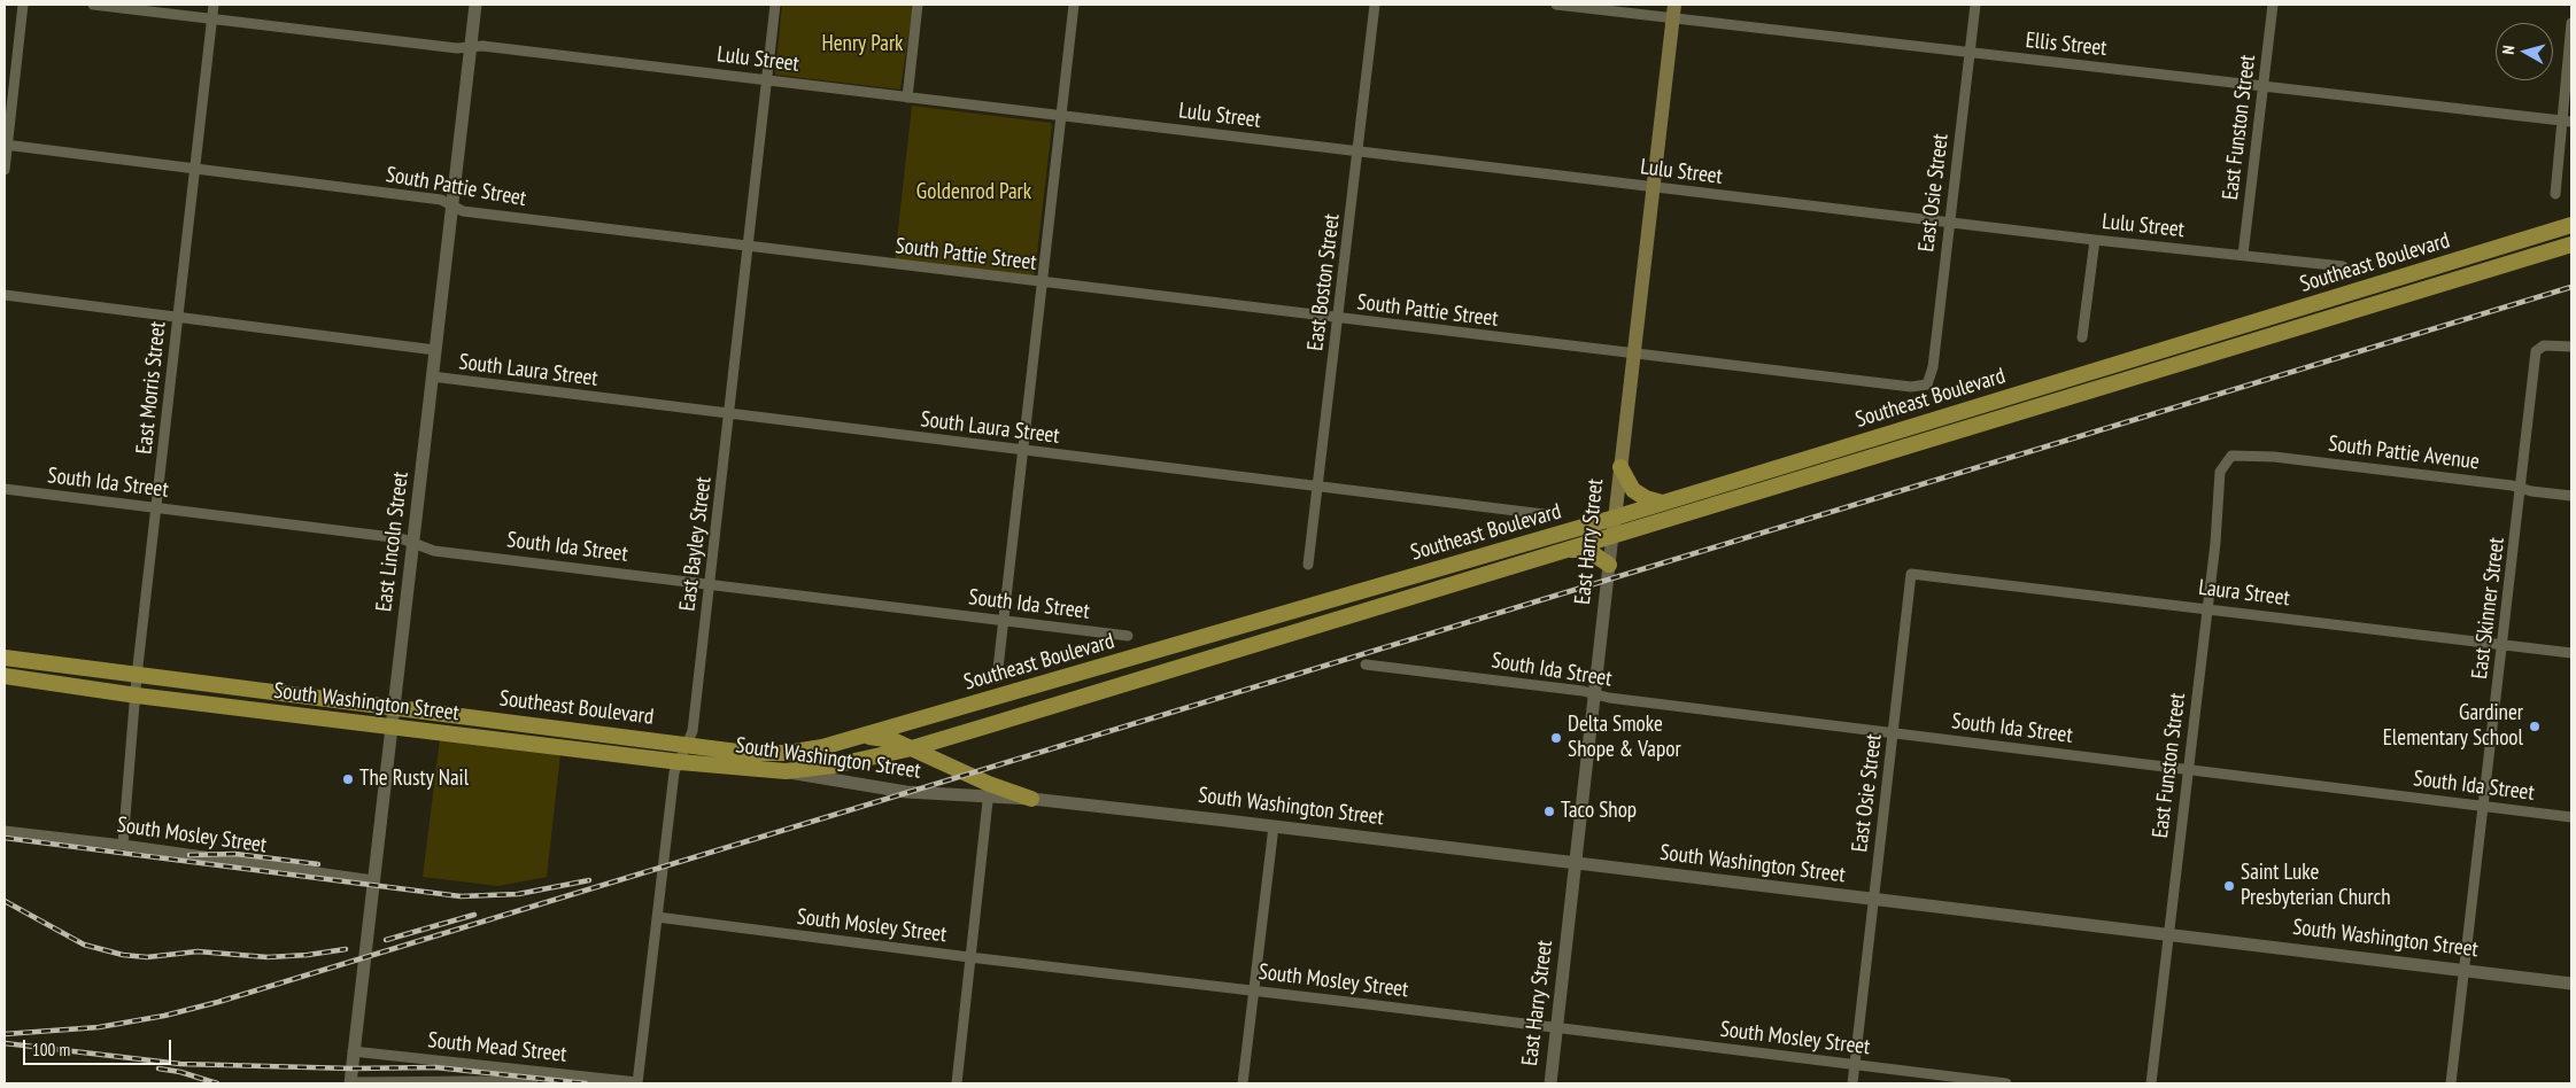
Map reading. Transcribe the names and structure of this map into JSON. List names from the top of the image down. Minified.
{"streets":{"main road":["Southeast Boulevard","East Harry Street","South Washington Street"],"street":["Ellis Street","Lulu Street","East Funston Street","South Pattie Street","East Osie Street","East Boston Street","South Laura Street","East Morris Street","South Pattie Avenue","South Ida Street","East Lincoln Street","East Bayley Street","Laura Street","East Skinner Street","South Mosley Street","South Mead Street"]},"crossings":[["Ellis Street","East Funston Street"],["Ellis Street","East Osie Street"],["Ellis Street","East Harry Street"],["Lulu Street","East Funston Street"],["Lulu Street","East Osie Street"],["Lulu Street","East Boston Street"],["Lulu Street","East Morris Street"],["Lulu Street","East Lincoln Street"],["Lulu Street","East Harry Street"],["Lulu Street","East Bayley Street"],["East Funston Street","South Pattie Avenue"],["East Funston Street","South Ida Street"],["East Funston Street","Laura Street"],["East Funston Street","South Washington Street"],["South Pattie Street","East Osie Street"],["South Pattie Street","East Boston Street"],["South Pattie Street","East Morris Street"],["South Pattie Street","East Lincoln Street"],["South Pattie Street","East Harry Street"],["South Pattie Street","East Bayley Street"],["East Osie Street","South Ida Street"],["East Osie Street","Laura Street"],["East Osie Street","South Washington Street"],["East Osie Street","South Mosley Street"],["Southeast Boulevard","East Lincoln Street"],["Southeast Boulevard","East Harry Street"],["Southeast Boulevard","East Bayley Street"],["Southeast Boulevard","South Washington Street"],["East Boston Street","South Laura Street"],["South Laura Street","East Morris Street"],["South Laura Street","East Lincoln Street"],["South Laura Street","East Bayley Street"],["East Morris Street","South Ida Street"],["East Morris Street","South Washington Street"],["East Morris Street","South Mosley Street"],["South Pattie Avenue","East Skinner Street"],["South Ida Street","East Lincoln Street"],["South Ida Street","East Harry Street"],["South Ida Street","East Bayley Street"],["South Ida Street","East Skinner Street"],["East Lincoln Street","South Washington Street"],["East Lincoln Street","South Mosley Street"],["East Lincoln Street","South Mead Street"],["East Harry Street","South Washington Street"],["East Harry Street","South Mosley Street"],["East Bayley Street","South Washington Street"],["East Bayley Street","South Mosley Street"],["East Bayley Street","South Mead Street"],["Laura Street","East Skinner Street"],["East Skinner Street","South Washington Street"]],"parks":["Henry Park","Goldenrod Park"],"places":["Gardiner Elementary School","Delta Smoke Shope & Vapor","The Rusty Nail","Taco Shop","Saint Luke Presbyterian Church"],"scale_bar":"100 m","north":"left"}
